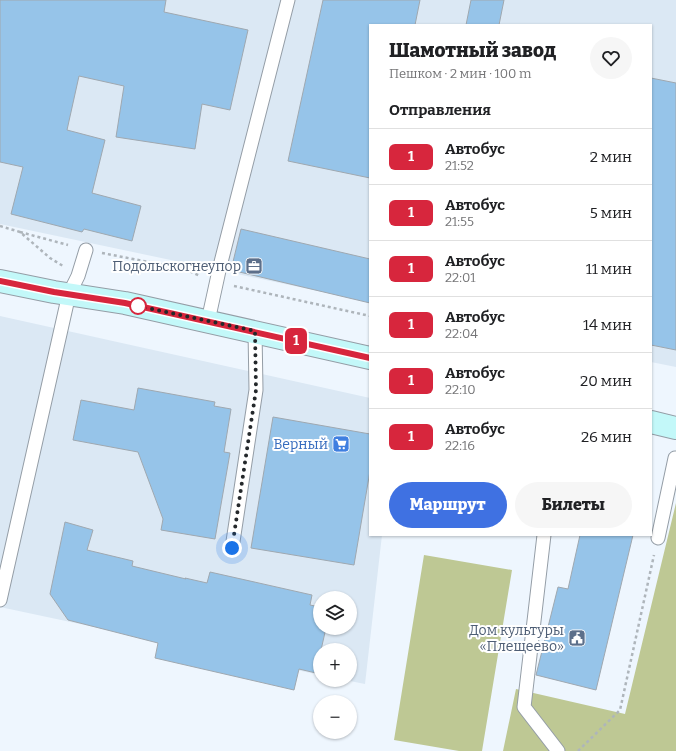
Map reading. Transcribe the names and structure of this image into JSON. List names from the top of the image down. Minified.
{"places":{"office":["Подольскогнеупор"],"supermarket":["Верный"],"public building":["Дом культуры «Плещеево»"]},"lines":["bus line 1"],"page":{"on_map":"1","heading":[["Шамотный завод","Пешком · 2 мин · 100 m"],"Отправления"],"list":[{"mark":"1","name":"Автобус","note":"21:52","value":"2 мин"},{"mark":"1","name":"Автобус","note":"21:55","value":"5 мин"},{"mark":"1","name":"Автобус","note":"22:01","value":"11 мин"},{"mark":"1","name":"Автобус","note":"22:04","value":"14 мин"},{"mark":"1","name":"Автобус","note":"22:10","value":"20 мин"},{"mark":"1","name":"Автобус","note":"22:16","value":"26 мин"}],"buttons":["Маршрут","Билеты"],"map_buttons":["+","−"]}}
